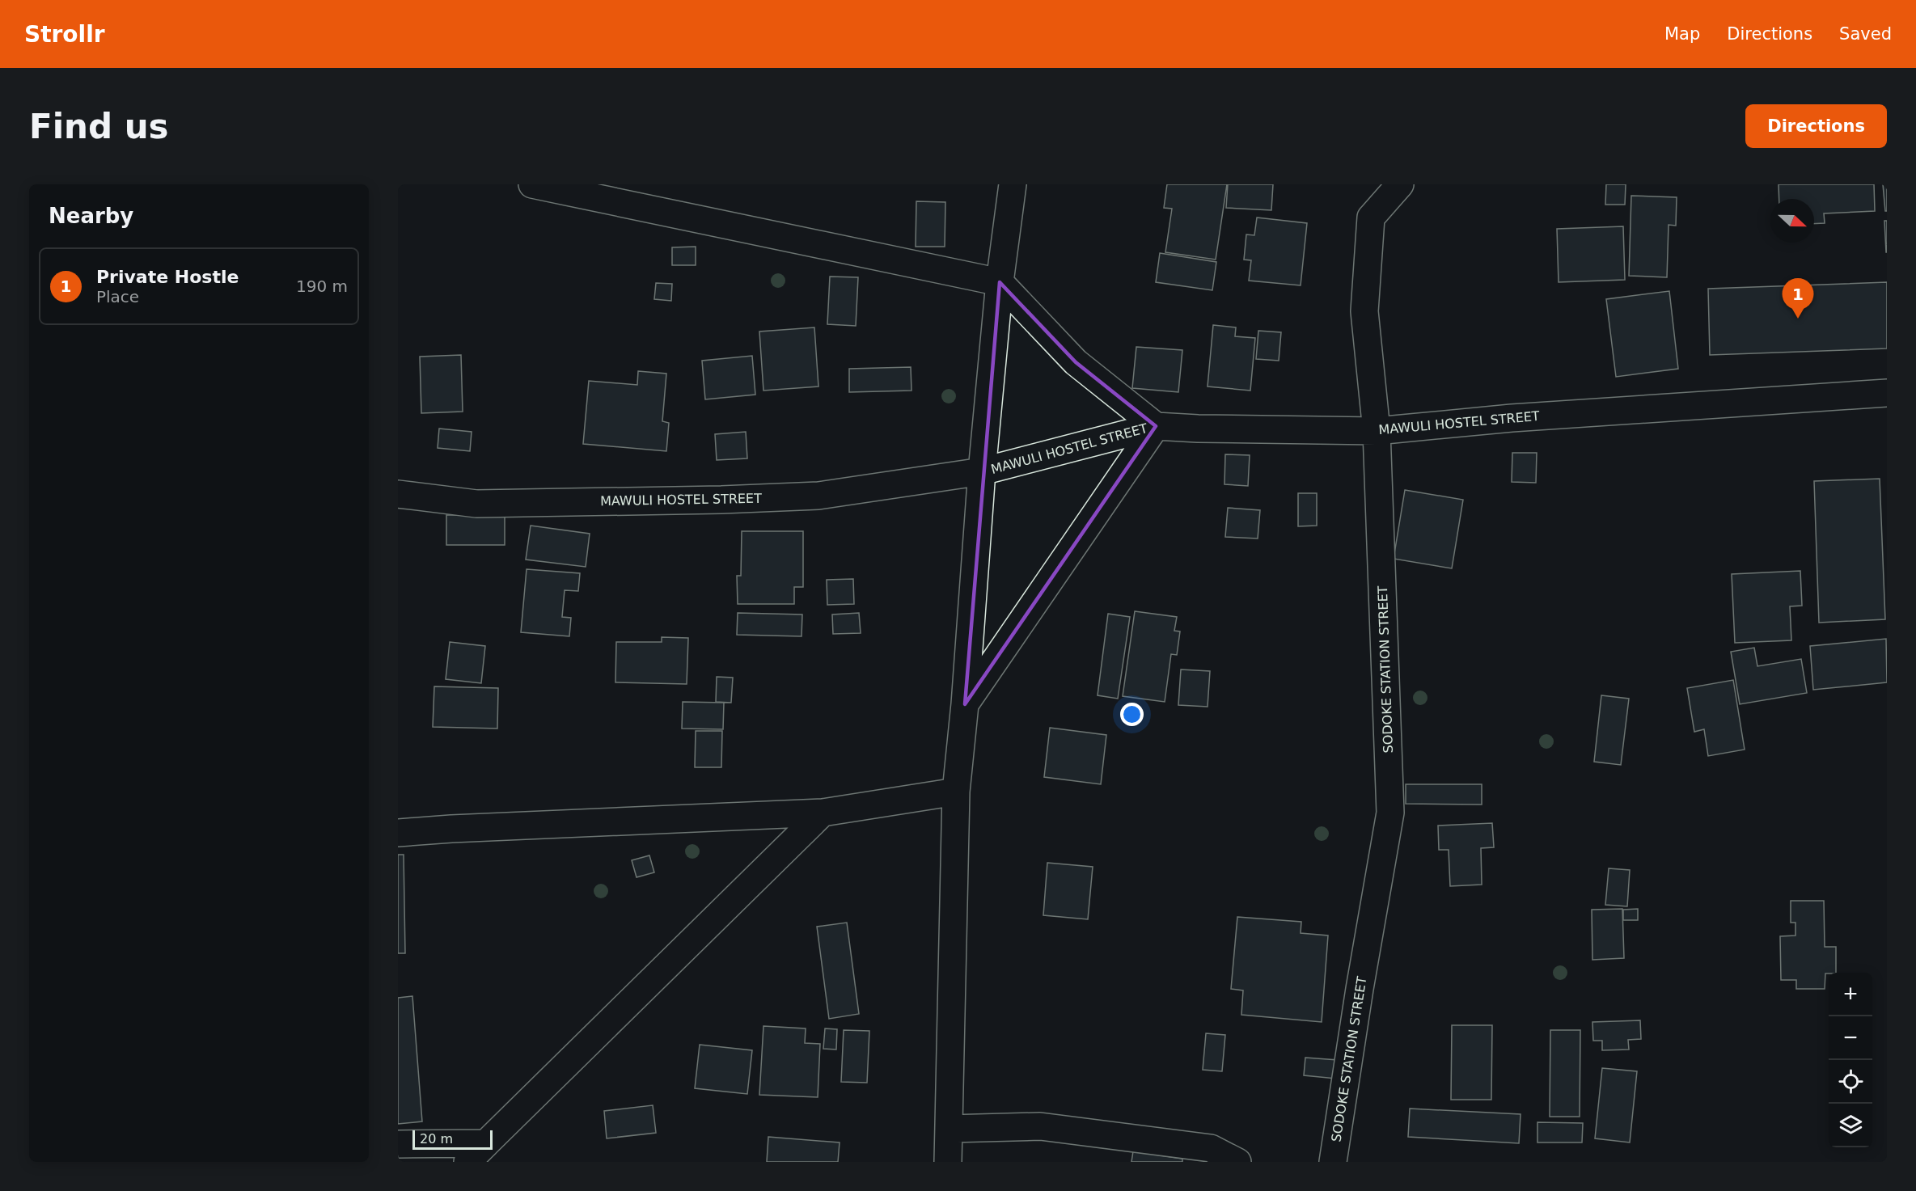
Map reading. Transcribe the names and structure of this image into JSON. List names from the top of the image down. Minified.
{"streets":{"street":["MAWULI HOSTEL STREET","SODOKE STATION STREET"]},"crossings":[["MAWULI HOSTEL STREET","SODOKE STATION STREET"]],"scale_bar":"20 m","north":"right","page":{"header":"Strollr","nav":["Map","Directions","Saved"],"buttons":"Directions","title":"Find us","heading":"Nearby","list":[{"mark":"1","name":"Private Hostle","note":"Place","value":"190 m"}],"pins":"1","map_buttons":["+","−"],"scale":"20 m"}}
